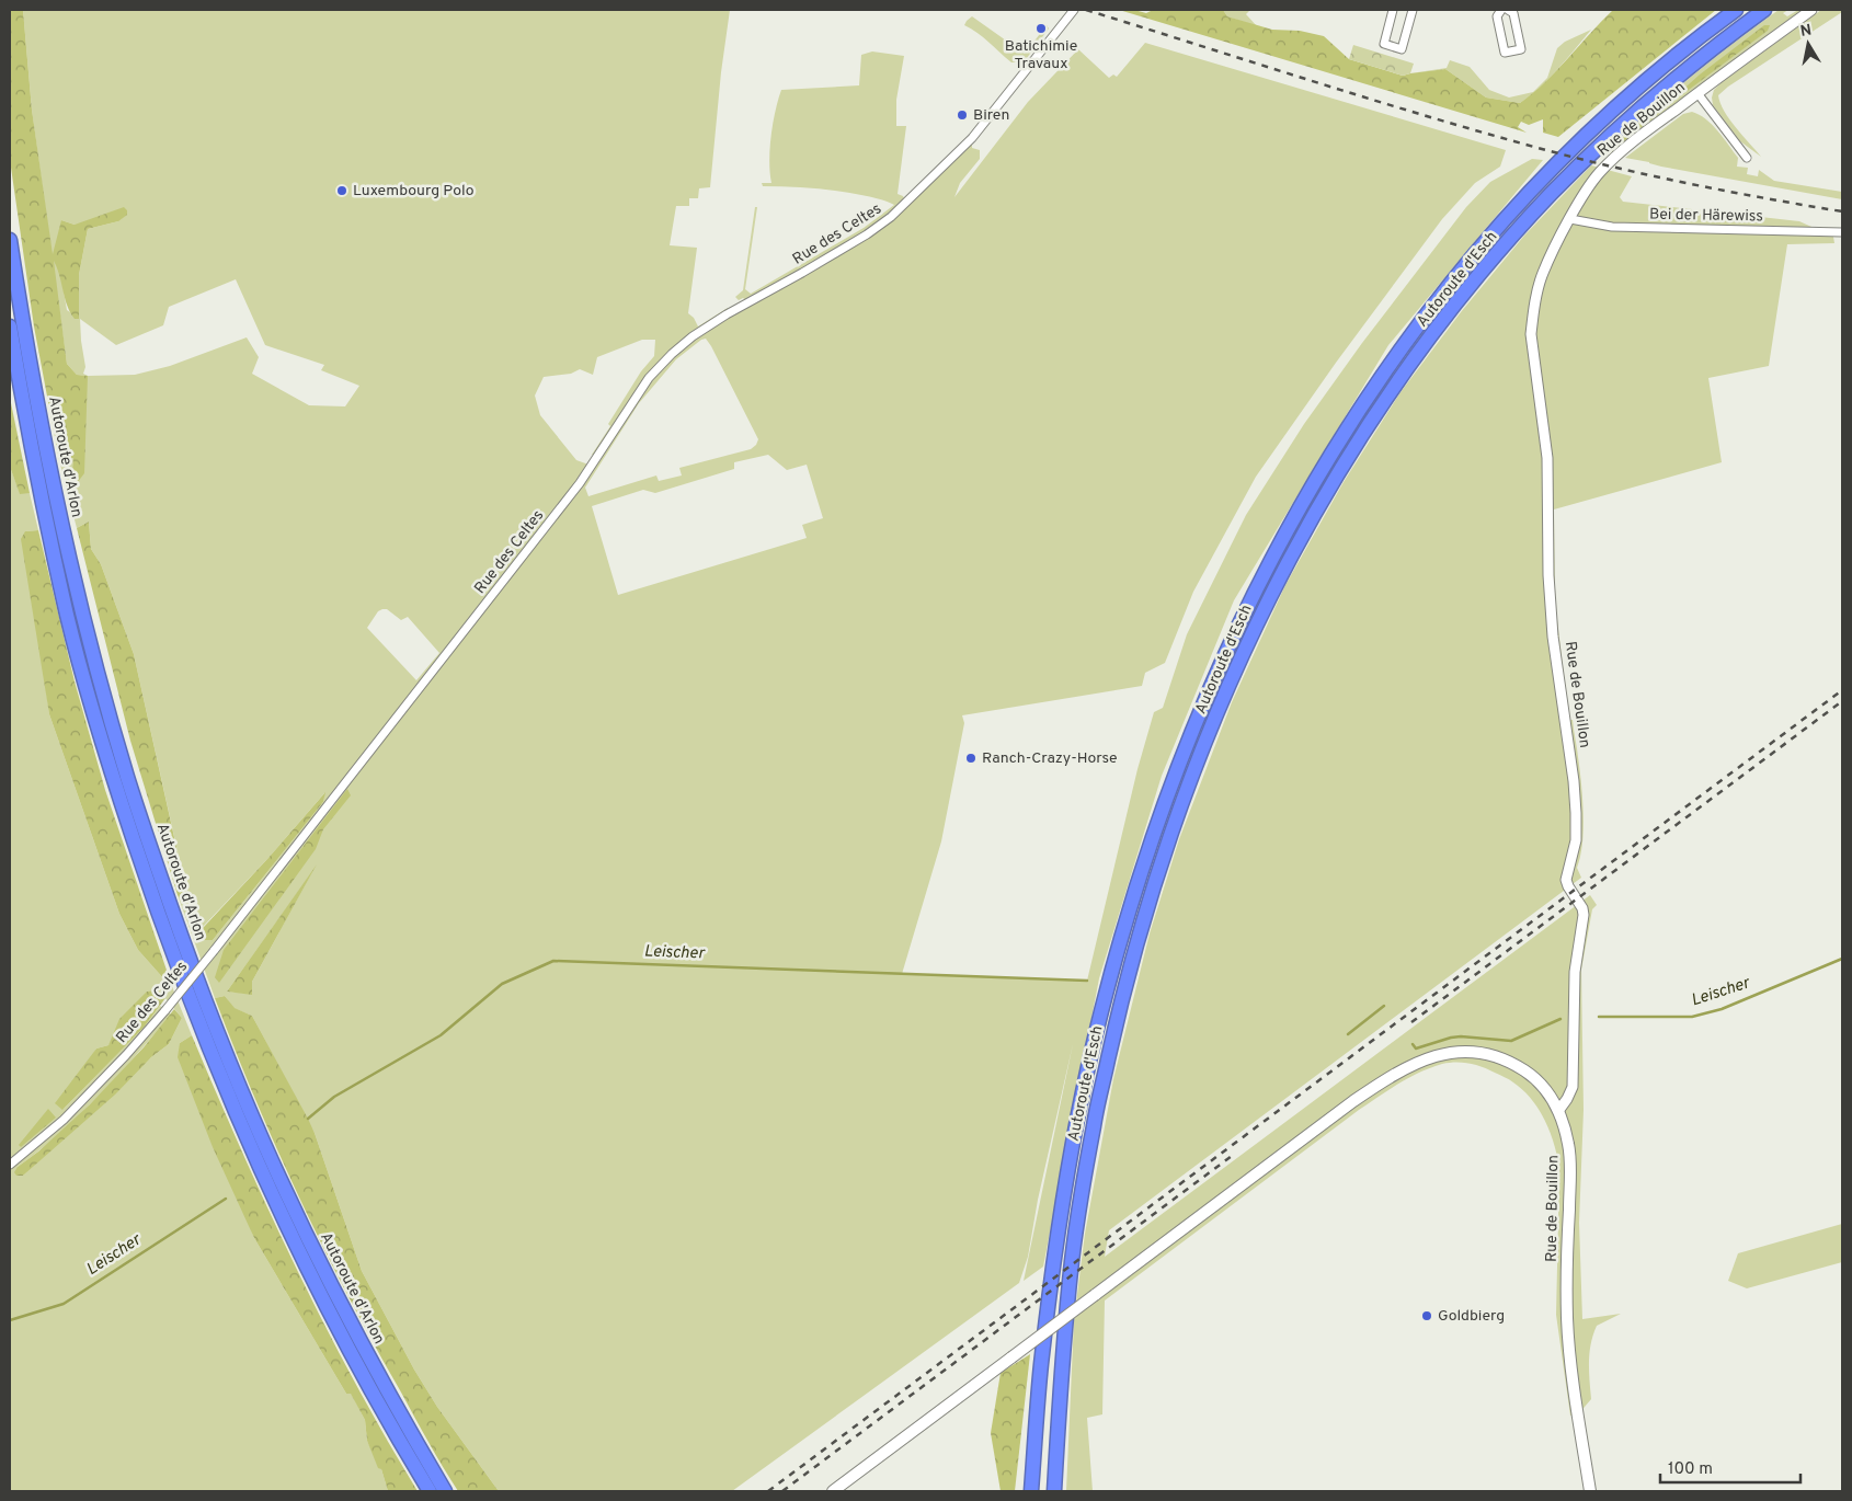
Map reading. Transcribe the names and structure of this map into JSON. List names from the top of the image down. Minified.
{"streets":{"highway":["Autoroute d'Esch","Autoroute d'Arlon"],"main road":["Rue de Bouillon"],"street":["Bei der Härewiss","Rue des Celtes"]},"crossings":[["Rue de Bouillon","Bei der Härewiss"]],"water":["Leischer"],"places":["Batichimie Travaux","Biren","Luxembourg Polo","Ranch-Crazy-Horse","Goldbierg"],"scale_bar":"100 m","north":"top"}
